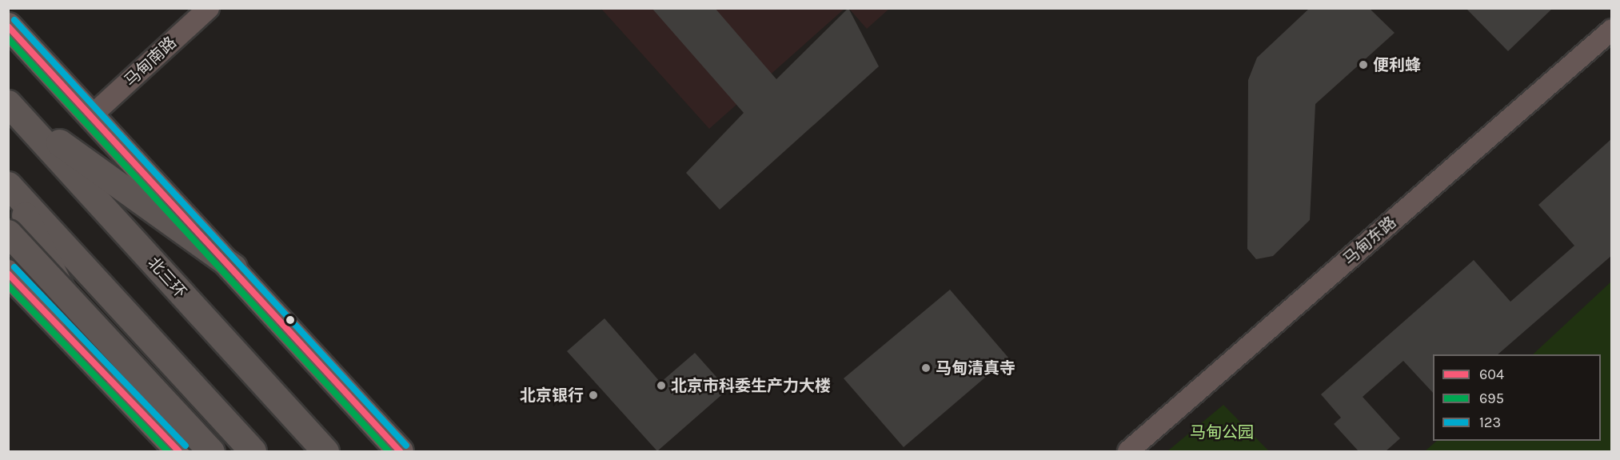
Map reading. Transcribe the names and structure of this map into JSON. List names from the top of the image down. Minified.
{"streets":{"highway":["北三环"],"street":["马甸南路","马甸东路"]},"parks":["马甸公园"],"places":["便利蜂","马甸清真寺","北京市科委生产力大楼","北京银行"],"lines":["transit line 123","transit line 604","transit line 695"],"legend":["604","695","123"]}
